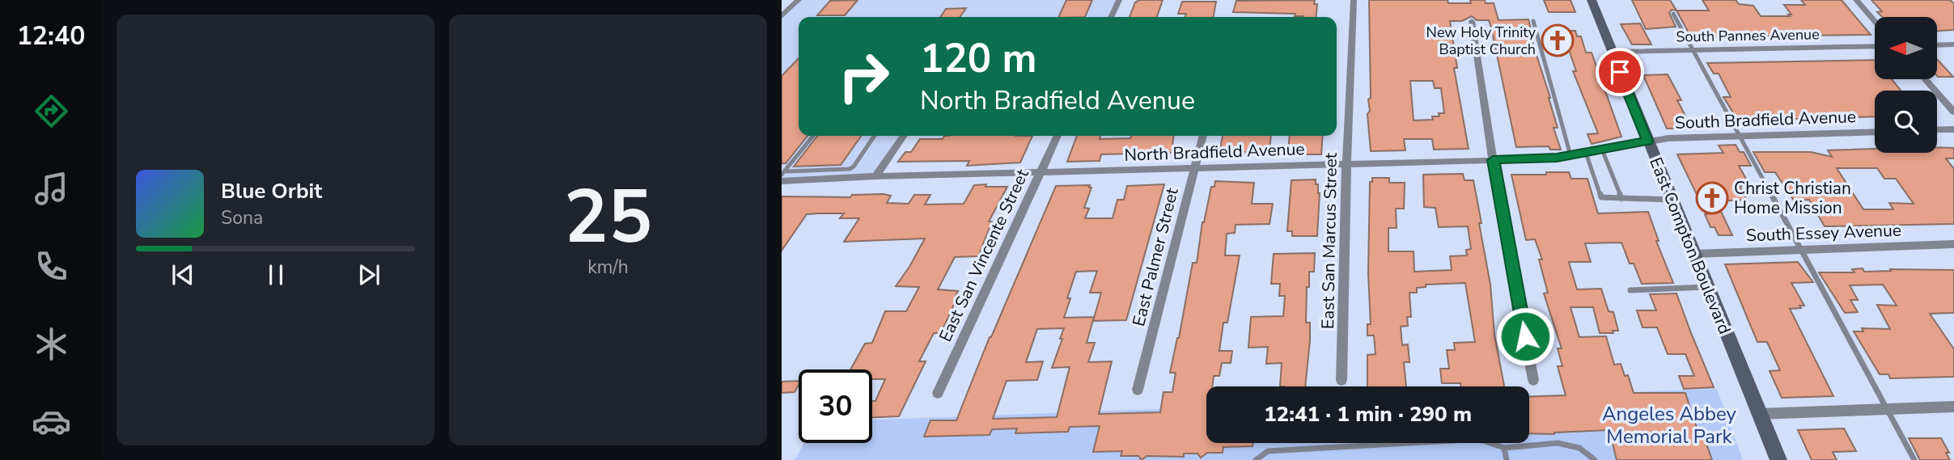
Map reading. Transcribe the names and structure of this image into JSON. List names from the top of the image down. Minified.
{"streets":{"main road":["East Compton Boulevard"],"street":["South Pannes Avenue","South Bradfield Avenue","North Bradfield Avenue","South Essey Avenue","East San Marcus Street","East San Vincente Street","East Palmer Street"]},"crossings":[["South Pannes Avenue","East Compton Boulevard"],["South Bradfield Avenue","North Bradfield Avenue"],["South Bradfield Avenue","East Compton Boulevard"],["North Bradfield Avenue","East San Marcus Street"],["North Bradfield Avenue","East Compton Boulevard"],["North Bradfield Avenue","East San Vincente Street"],["North Bradfield Avenue","East Palmer Street"],["South Essey Avenue","East Compton Boulevard"]],"parks":["Angeles Abbey Memorial Park"],"places":{"church":["New Holy Trinity Baptist Church","Christ Christian Home Mission"]},"north":"left","page":{"tabs":"12:40","tile":["25","km/h"],"turn":["120 m","North Bradfield Avenue"],"song":["Blue Orbit","Sona"],"limit":"30","trip":"12:41 · 1 min · 290 m"}}
